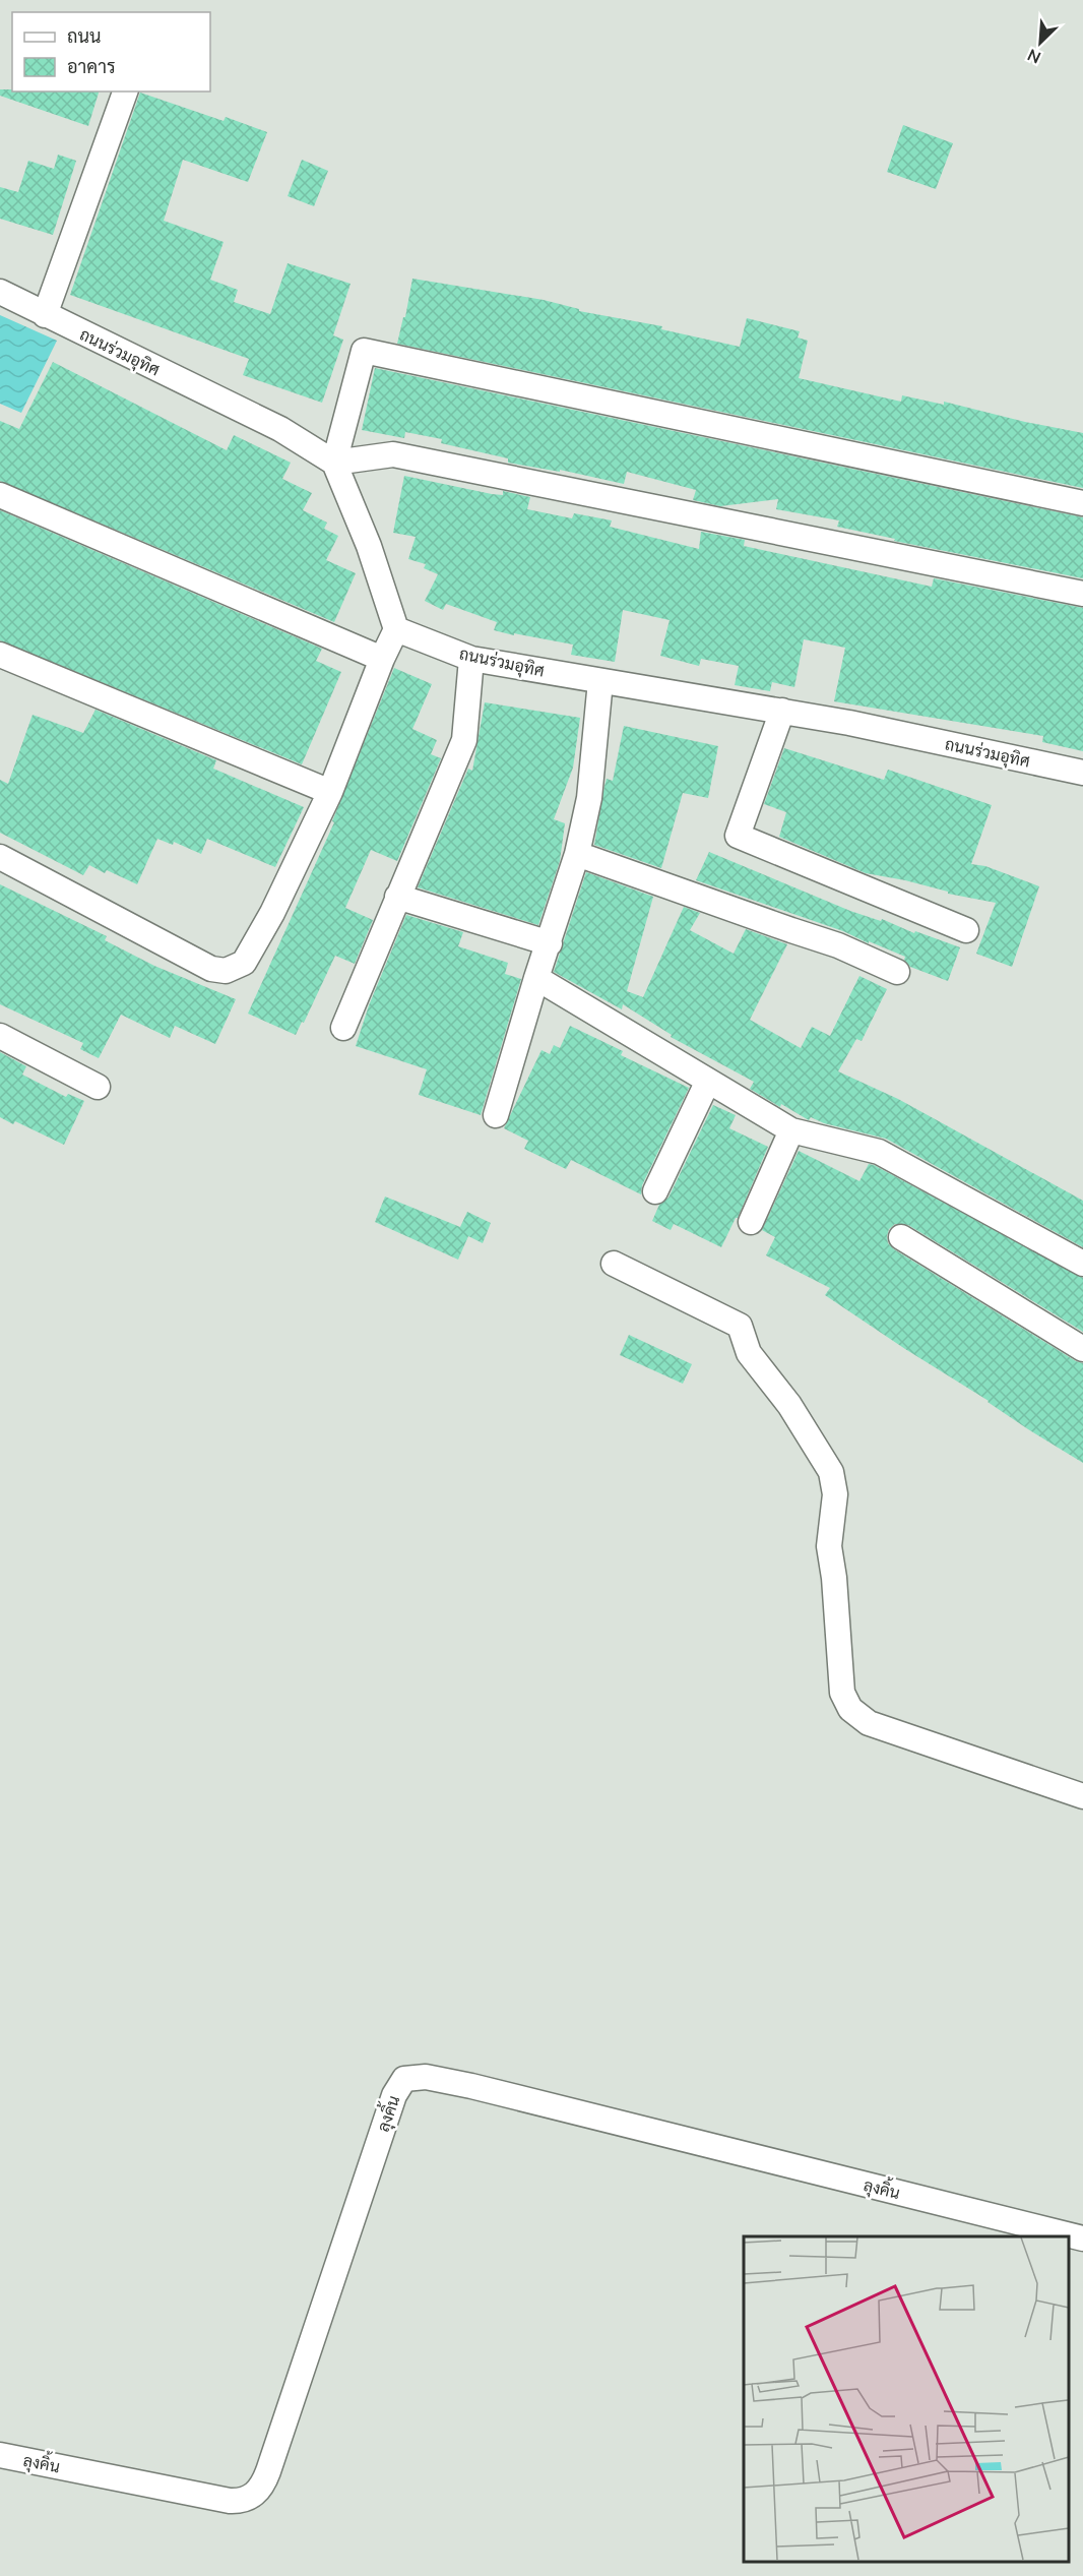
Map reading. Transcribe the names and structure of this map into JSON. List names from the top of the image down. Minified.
{"streets":{"street":["ถนนร่วมอุทิศ","ลุงคิ้น"]},"legend":["ถนน","อาคาร"],"north":"bottom left"}
